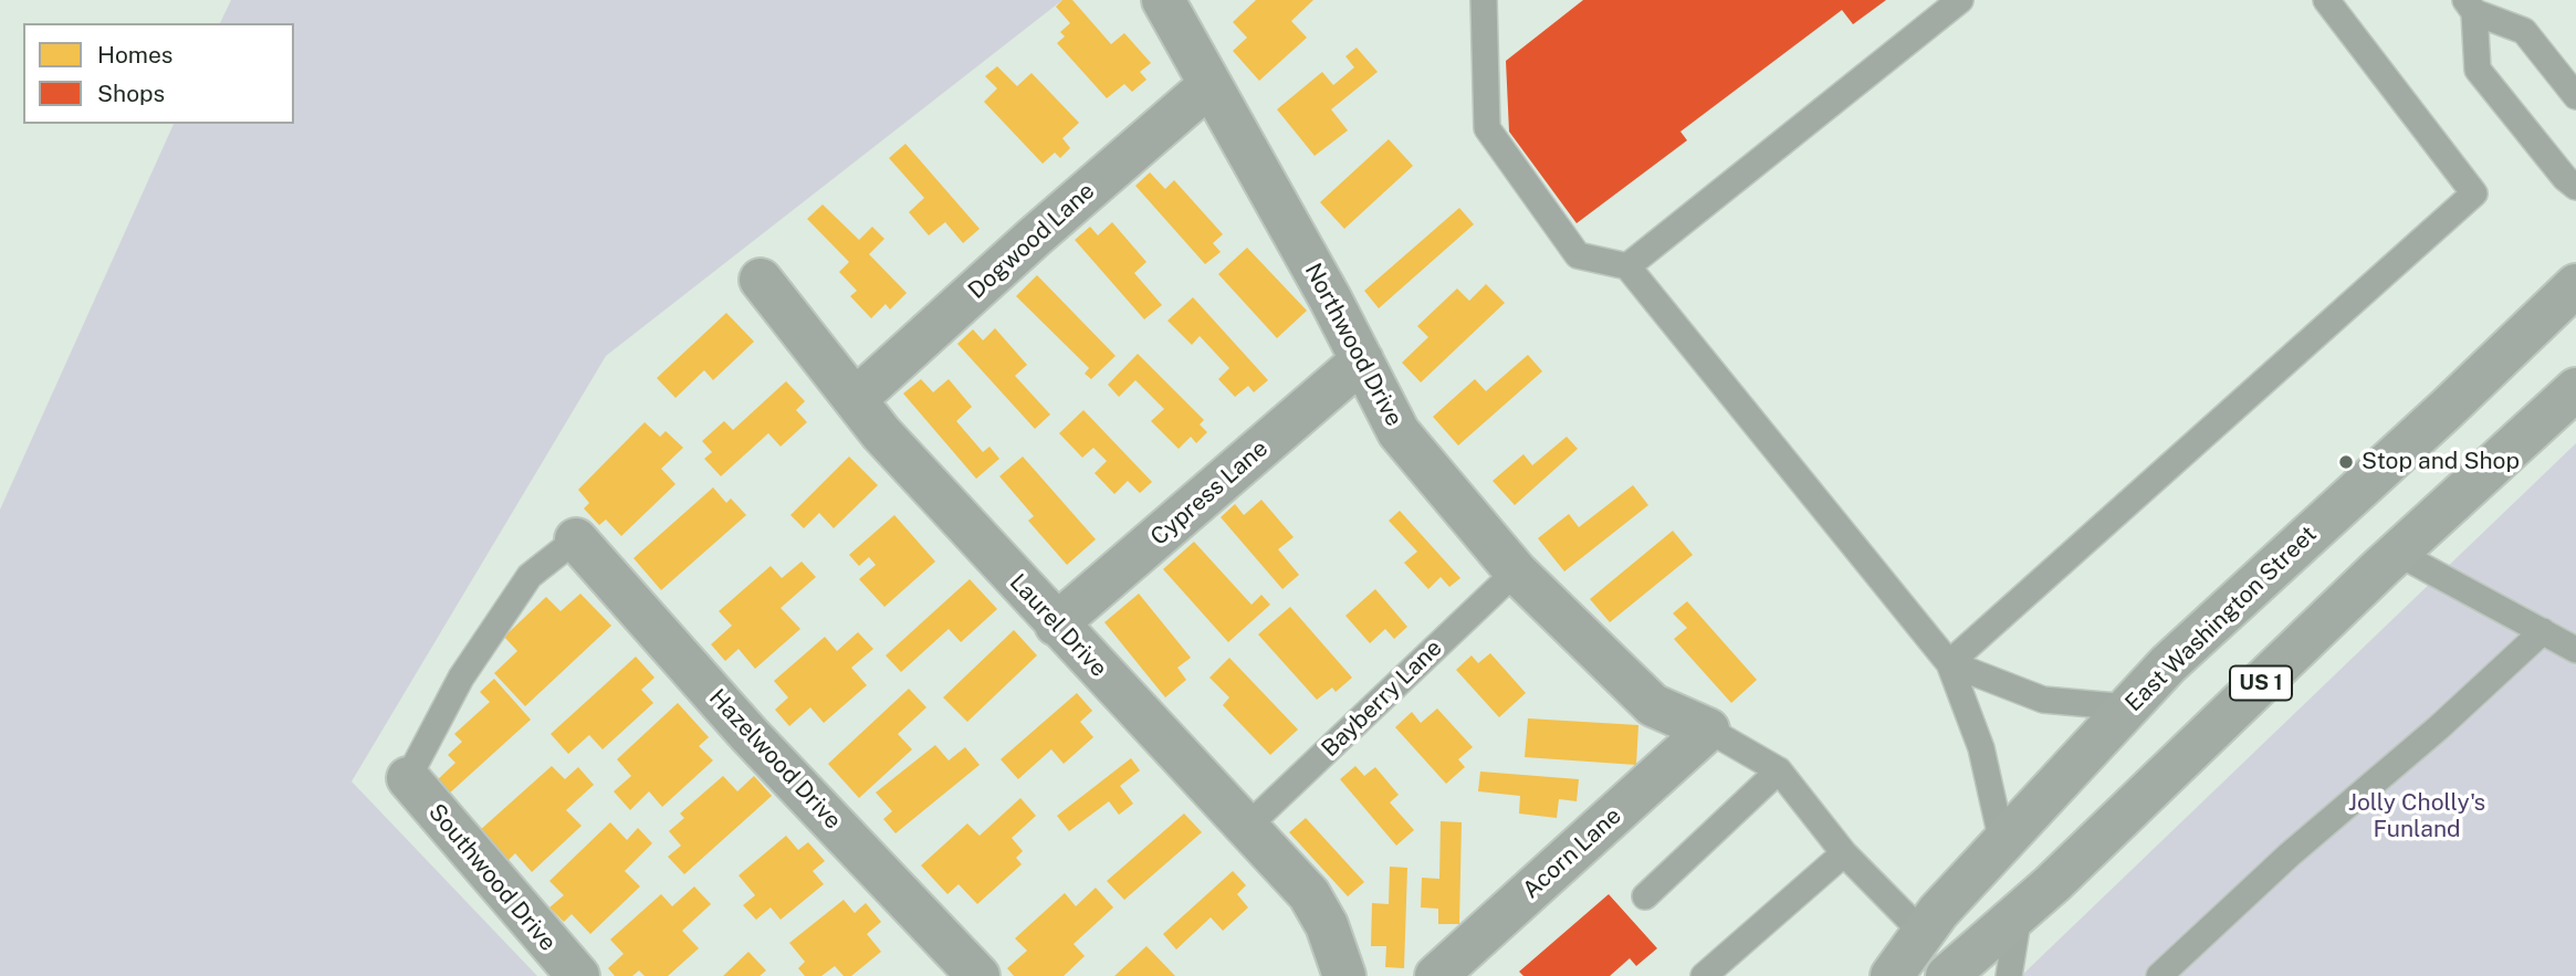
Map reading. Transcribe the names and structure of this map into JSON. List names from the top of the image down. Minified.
{"streets":{"main road":["East Washington Street","US 1"],"street":["Dogwood Lane","Northwood Drive","Cypress Lane","Laurel Drive","Hazelwood Drive","Acorn Lane","Southwood Drive"],"lane":["Bayberry Lane"]},"crossings":[["Dogwood Lane","Northwood Drive"],["Dogwood Lane","Laurel Drive"],["Northwood Drive","Cypress Lane"],["Northwood Drive","Bayberry Lane"],["Northwood Drive","Acorn Lane"],["Cypress Lane","Laurel Drive"],["Laurel Drive","Bayberry Lane"]],"parks":["Jolly Cholly's Funland"],"places":["Stop and Shop"],"legend":["Homes","Shops"]}
